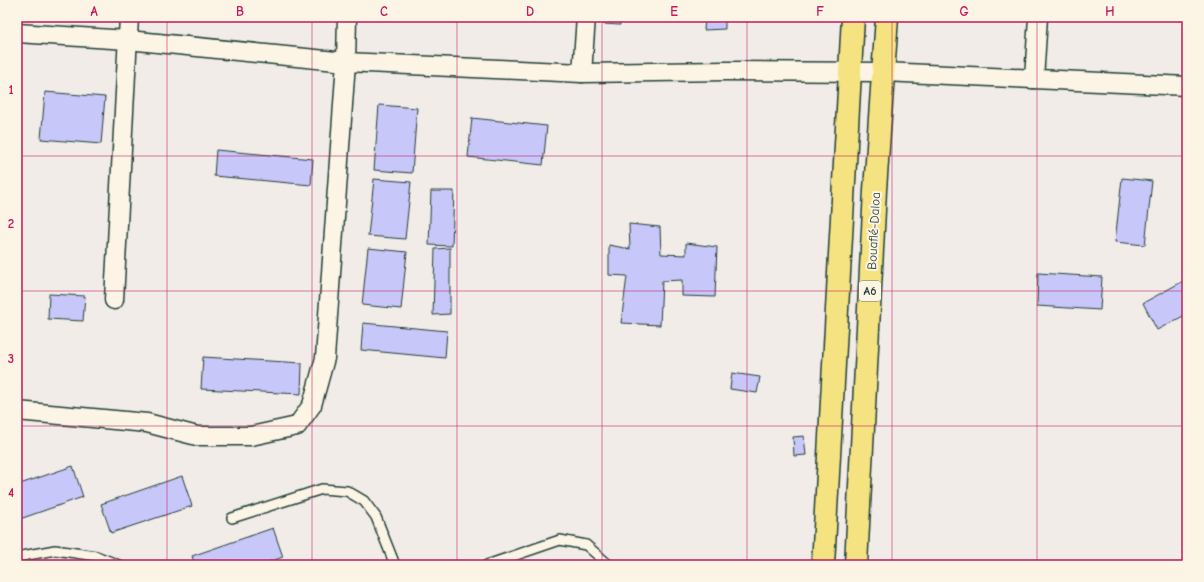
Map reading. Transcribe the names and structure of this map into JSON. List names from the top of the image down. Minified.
{"streets":{"highway":["Bouaflé-Daloa","A6"]},"grid":{"columns":["A","B","C","D","E","F","G","H"],"rows":["1","2","3","4"]}}
